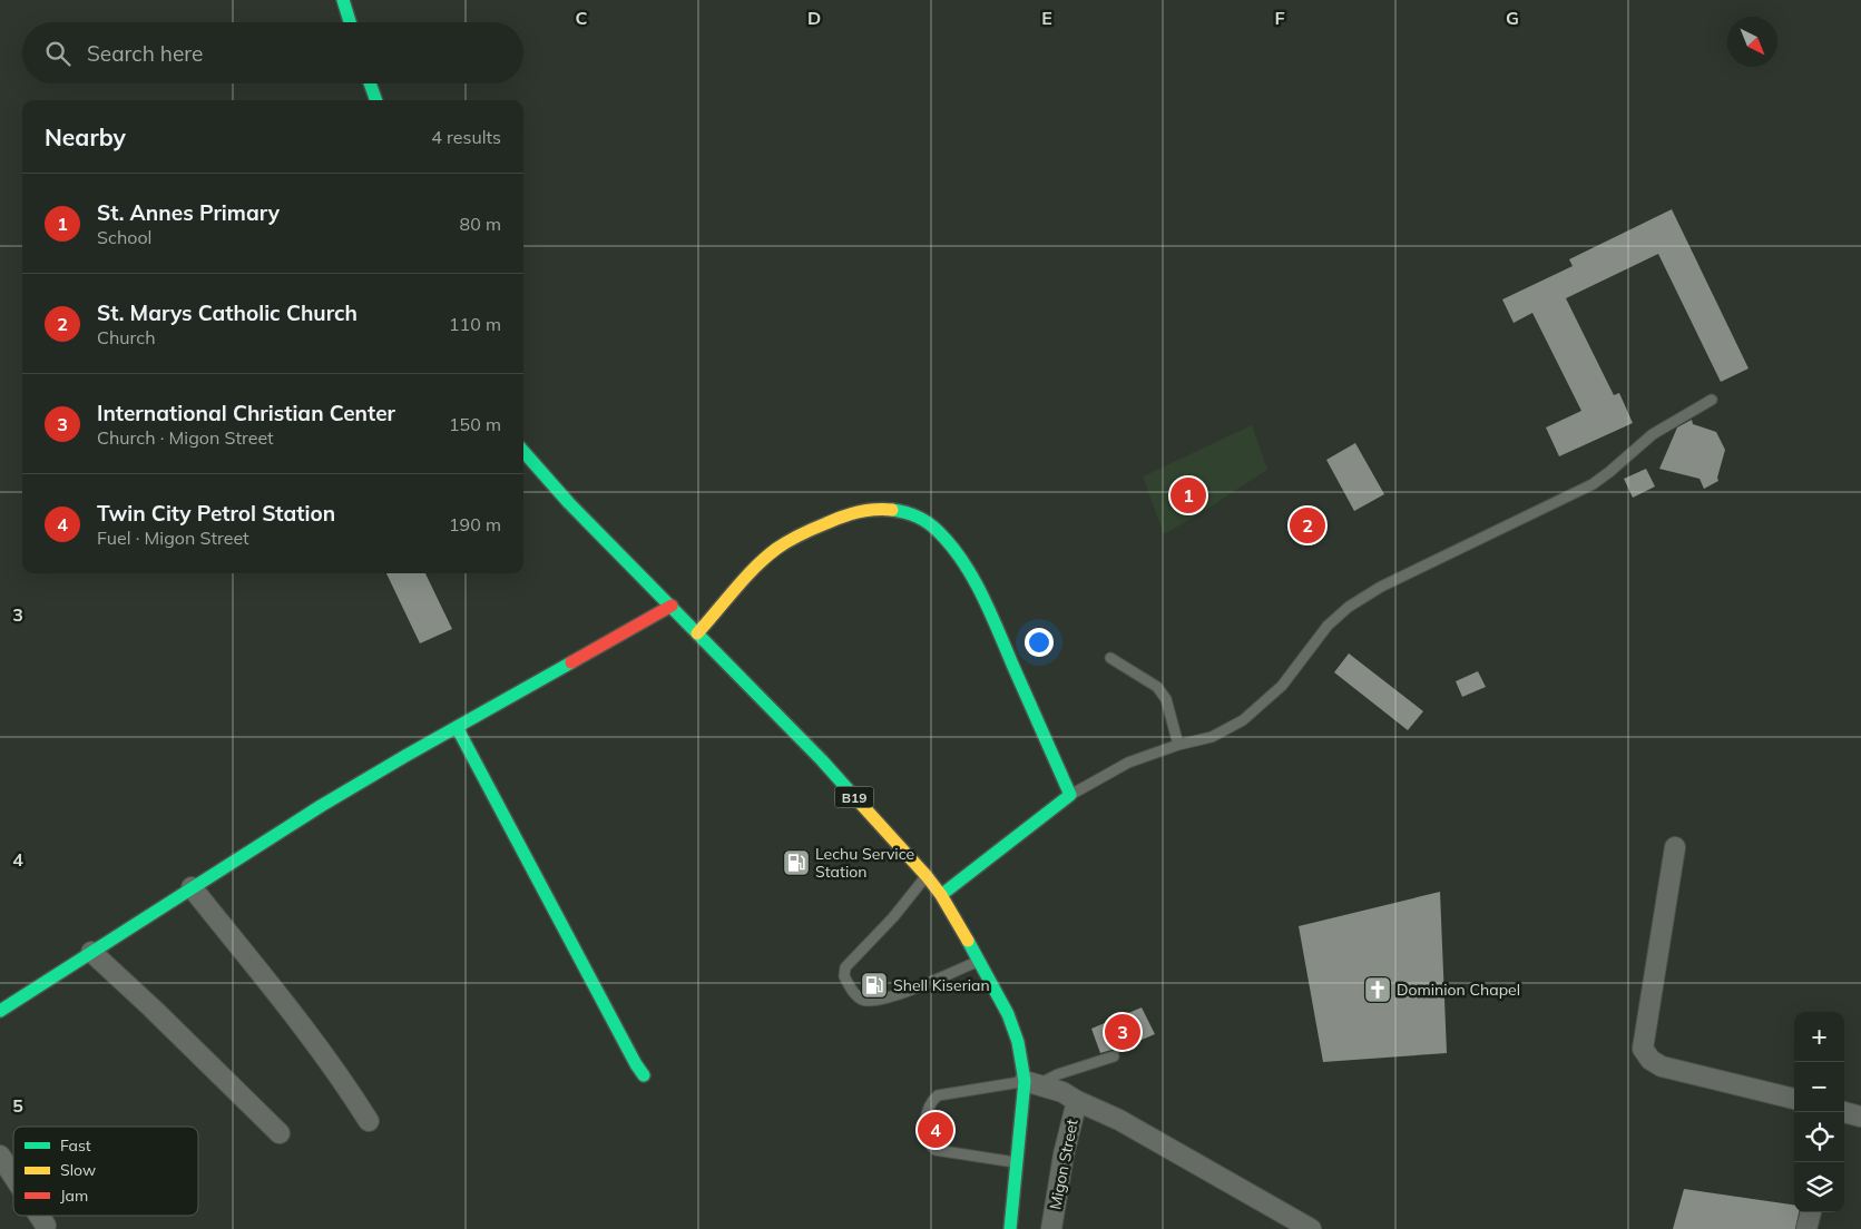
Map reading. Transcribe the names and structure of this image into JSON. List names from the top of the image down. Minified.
{"streets":{"main road":["B19"],"street":["Migon Street"]},"places":{"fuel station":["Lechu Service Station","Shell Kiserian"],"church":["Dominion Chapel"]},"legend":["Fast","Slow","Jam"],"north":"bottom right","page":{"search":"Search here","heading":["Nearby","4 results"],"list":[{"mark":"1","name":"St. Annes Primary","note":"School","value":"80 m"},{"mark":"2","name":"St. Marys Catholic Church","note":"Church","value":"110 m"},{"mark":"3","name":"International Christian Center","note":"Church · Migon Street","value":"150 m"},{"mark":"4","name":"Twin City Petrol Station","note":"Fuel · Migon Street","value":"190 m"}],"pins":["1","2","3","4"],"map_buttons":["+","−"]},"grid":{"columns":["C","D","E","F","G"],"rows":["3","4","5"]}}
